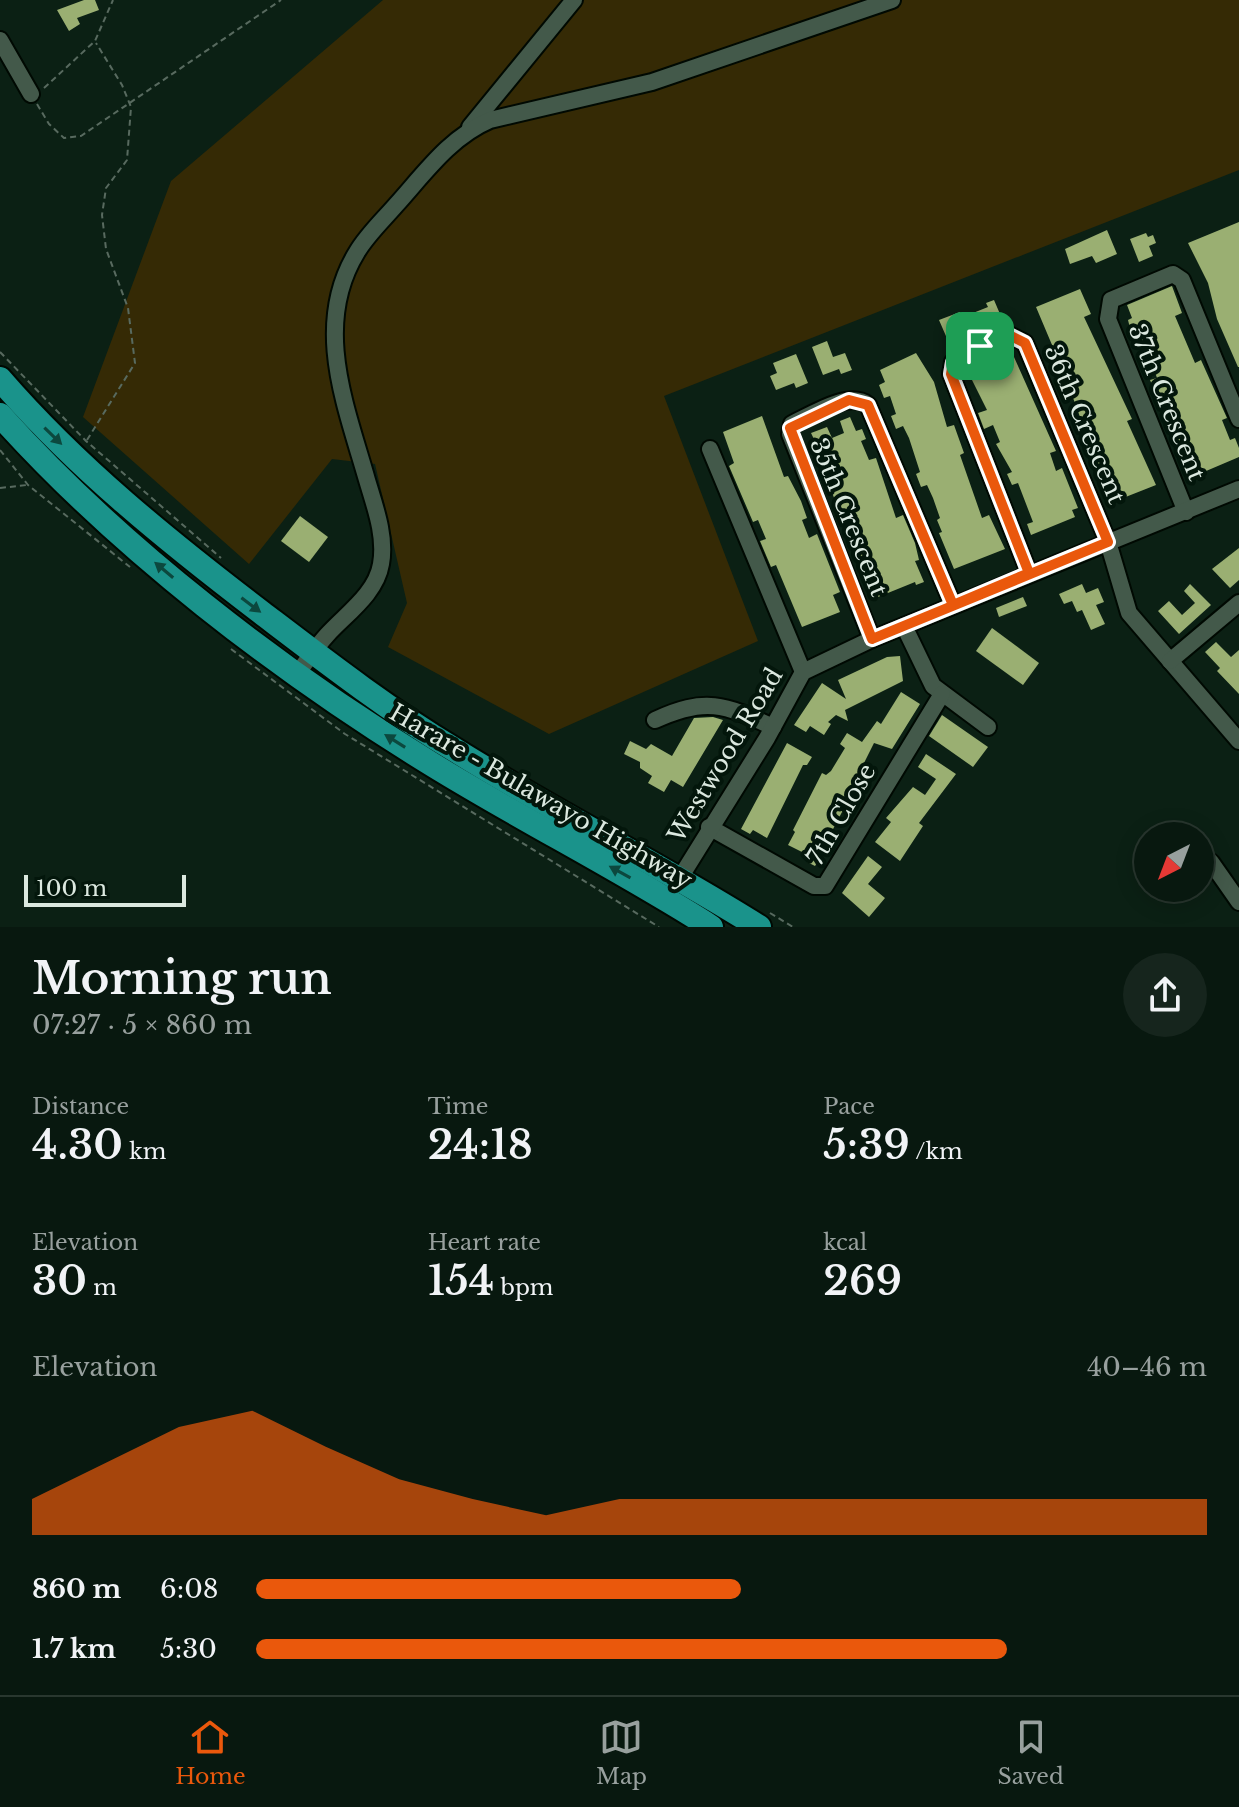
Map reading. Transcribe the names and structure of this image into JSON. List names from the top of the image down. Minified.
{"streets":{"highway":["Harare - Bulawayo Highway"],"street":["37th Crescent","36th Crescent","35th Crescent","Westwood Road","7th Close"]},"crossings":[["37th Crescent","Westwood Road"],["36th Crescent","Westwood Road"],["35th Crescent","Westwood Road"],["Westwood Road","Harare - Bulawayo Highway"],["Westwood Road","7th Close"]],"scale_bar":"100 m","north":"bottom left","page":{"scale":"100 m","heading":["Morning run","07:27 · 5 × 860 m"],"stats":[["Distance","4.30 km"],["Time","24:18"],["Pace","5:39 /km"],["Elevation","30 m"],["Heart rate","154 bpm"],["kcal","269"]],"chart":["Elevation","40–46 m"],"list":[{"name":"860 m","note":"6:08"},{"name":"1.7 km","note":"5:30"}],"tabs":["Home","Map","Saved"]}}
